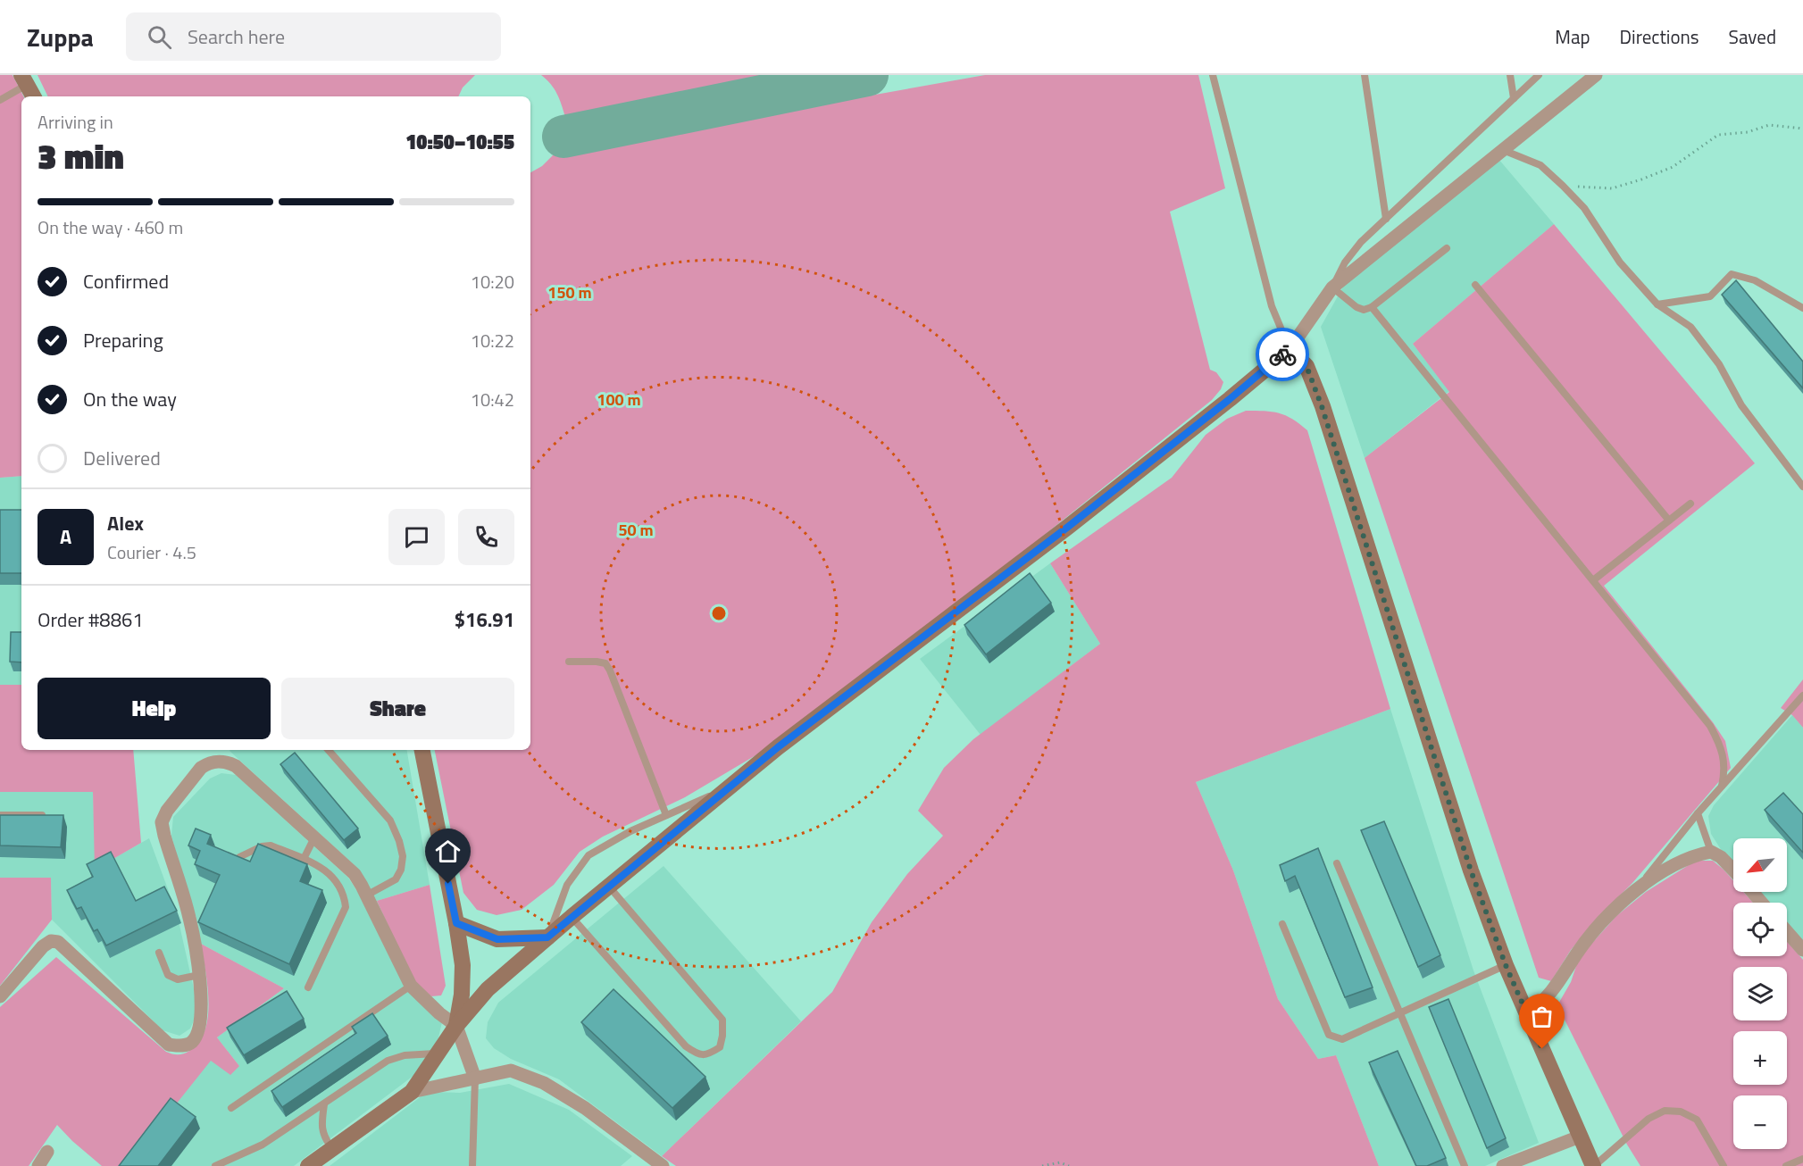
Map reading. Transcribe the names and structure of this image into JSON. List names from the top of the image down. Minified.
{"north":"bottom left","page":{"header":"Zuppa","search":"Search here","nav":["Map","Directions","Saved"],"heading":["3 min","Arriving in","10:50–10:55"],"panel":["Alex","Courier · 4.5","Order #8861","$16.91"],"bar":"On the way · 460 m","list":[["Confirmed","10:20"],["Preparing","10:22"],["On the way","10:42"],"Delivered"],"round":"A","buttons":["Help","Share"],"map_buttons":["+","−"]},"rings":["150 m","100 m","50 m"]}
